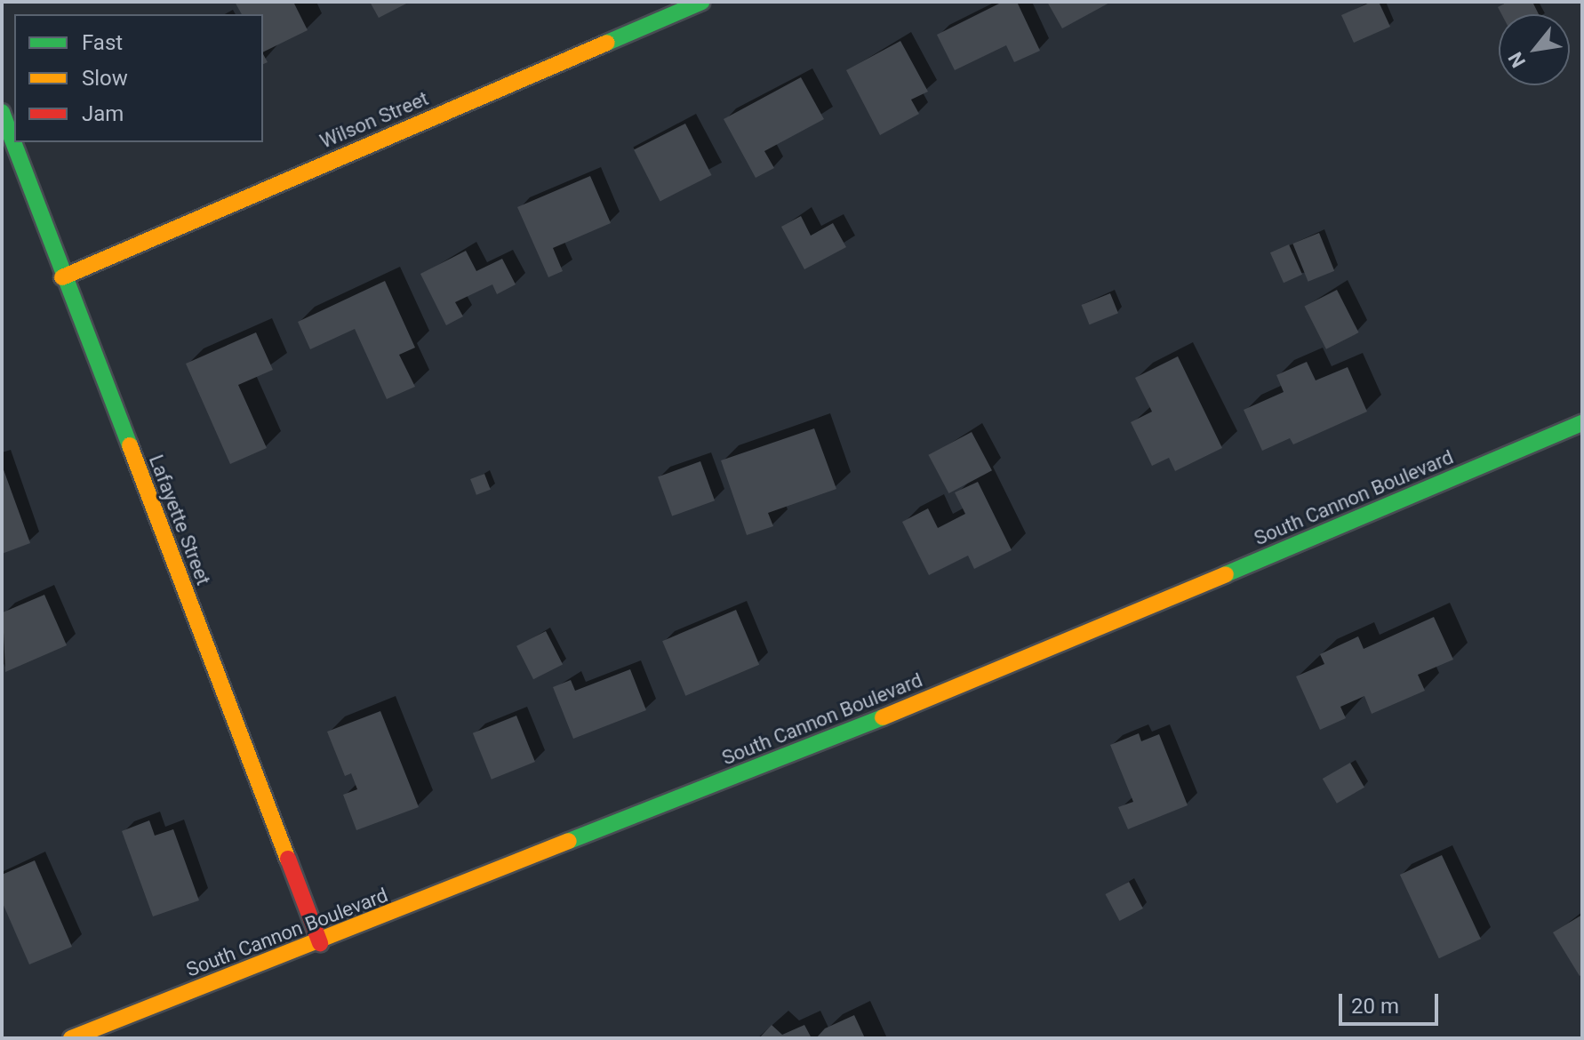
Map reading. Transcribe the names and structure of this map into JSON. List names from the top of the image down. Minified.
{"streets":{"main road":["Wilson Street","South Cannon Boulevard","Lafayette Street"]},"crossings":[["Wilson Street","Lafayette Street"],["South Cannon Boulevard","Lafayette Street"]],"legend":["Fast","Slow","Jam"],"scale_bar":"20 m","north":"bottom left"}
